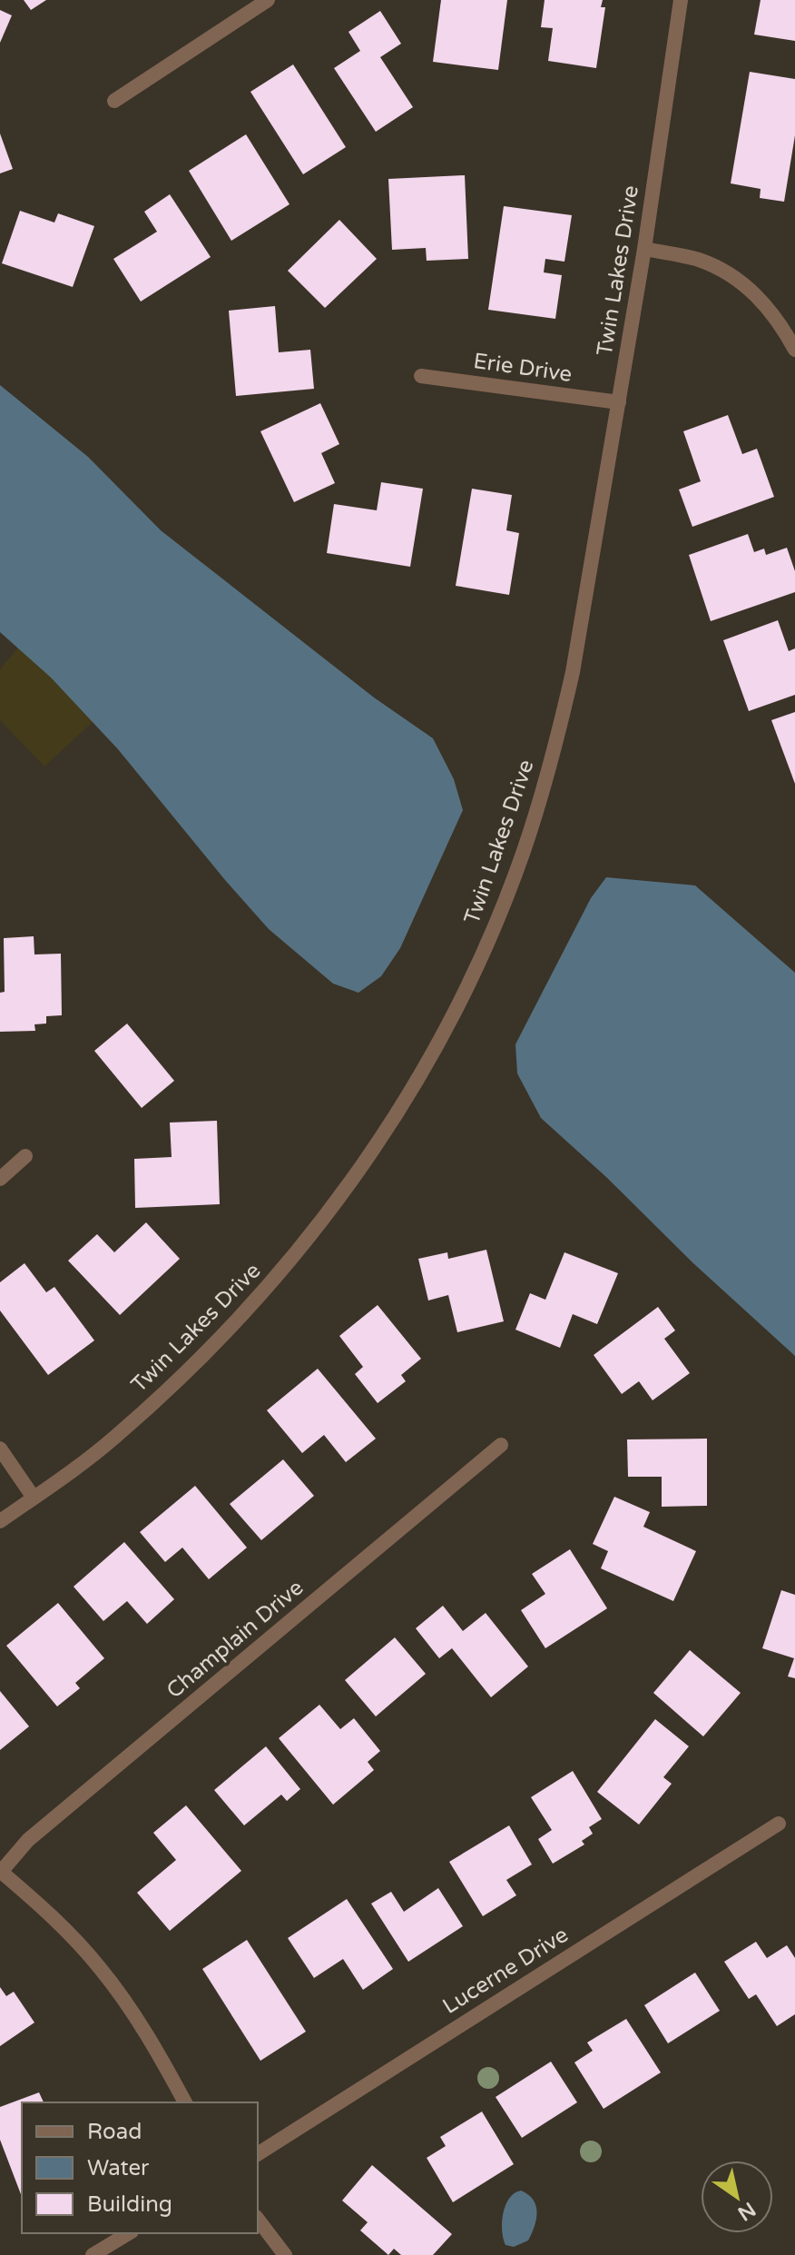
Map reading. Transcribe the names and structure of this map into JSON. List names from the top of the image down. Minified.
{"streets":{"street":["Twin Lakes Drive","Erie Drive","Champlain Drive","Lucerne Drive"]},"crossings":[["Twin Lakes Drive","Erie Drive"]],"legend":["Road","Water","Building"],"north":"bottom right"}
